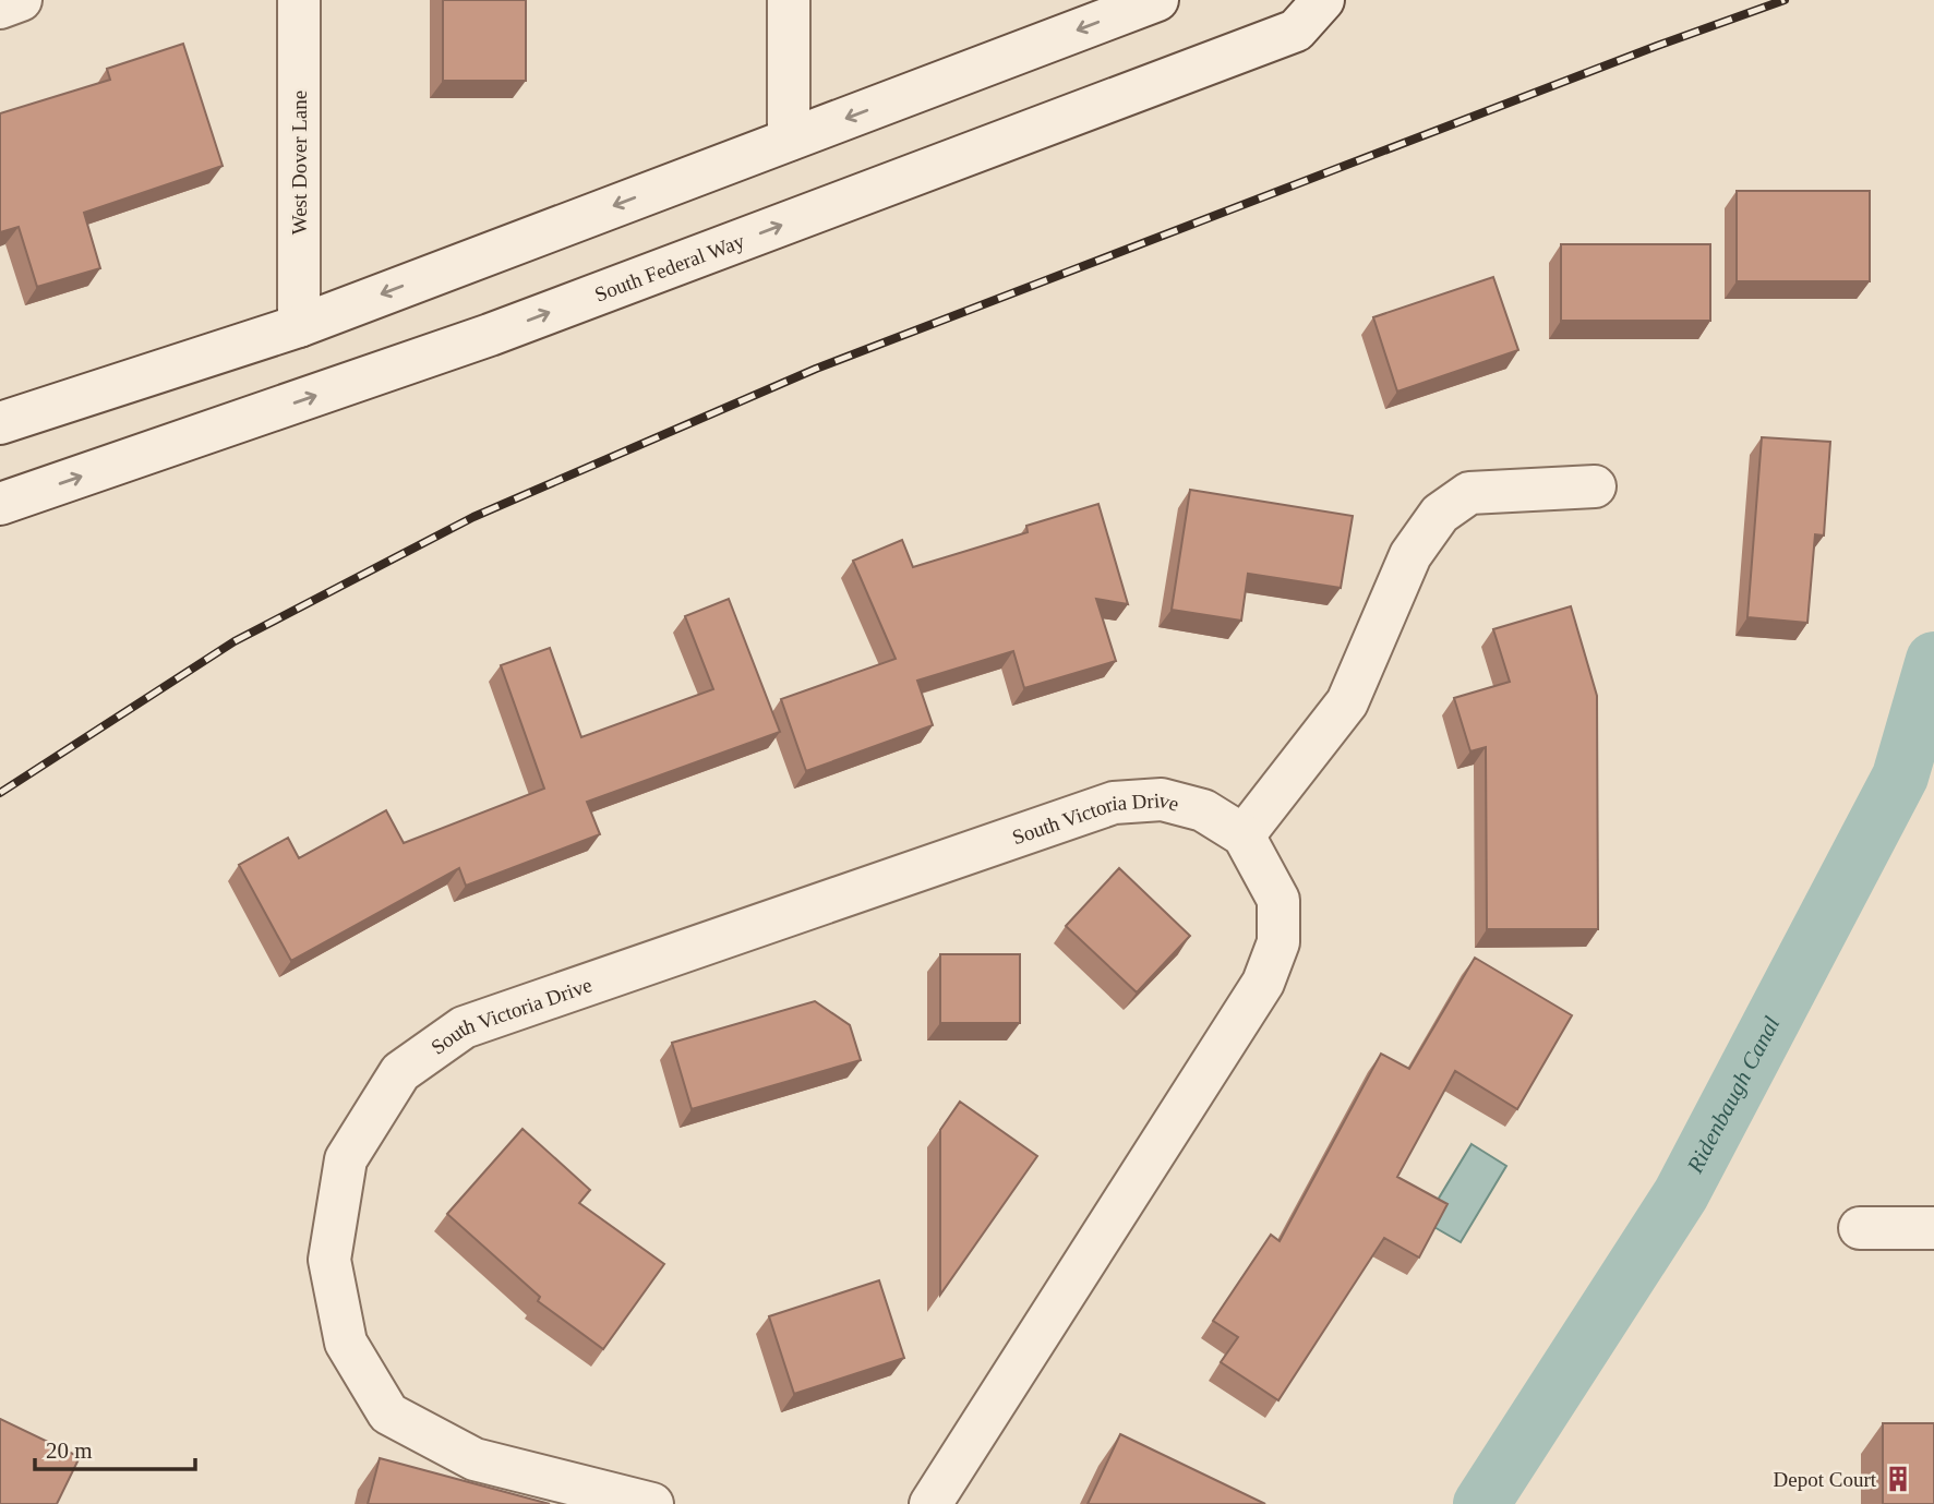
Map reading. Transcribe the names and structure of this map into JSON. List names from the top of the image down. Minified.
{"streets":{"street":["West Dover Lane","South Federal Way","South Victoria Drive"]},"water":["Ridenbaugh Canal"],"places":{"building":["Depot Court"]},"scale_bar":"20 m"}
